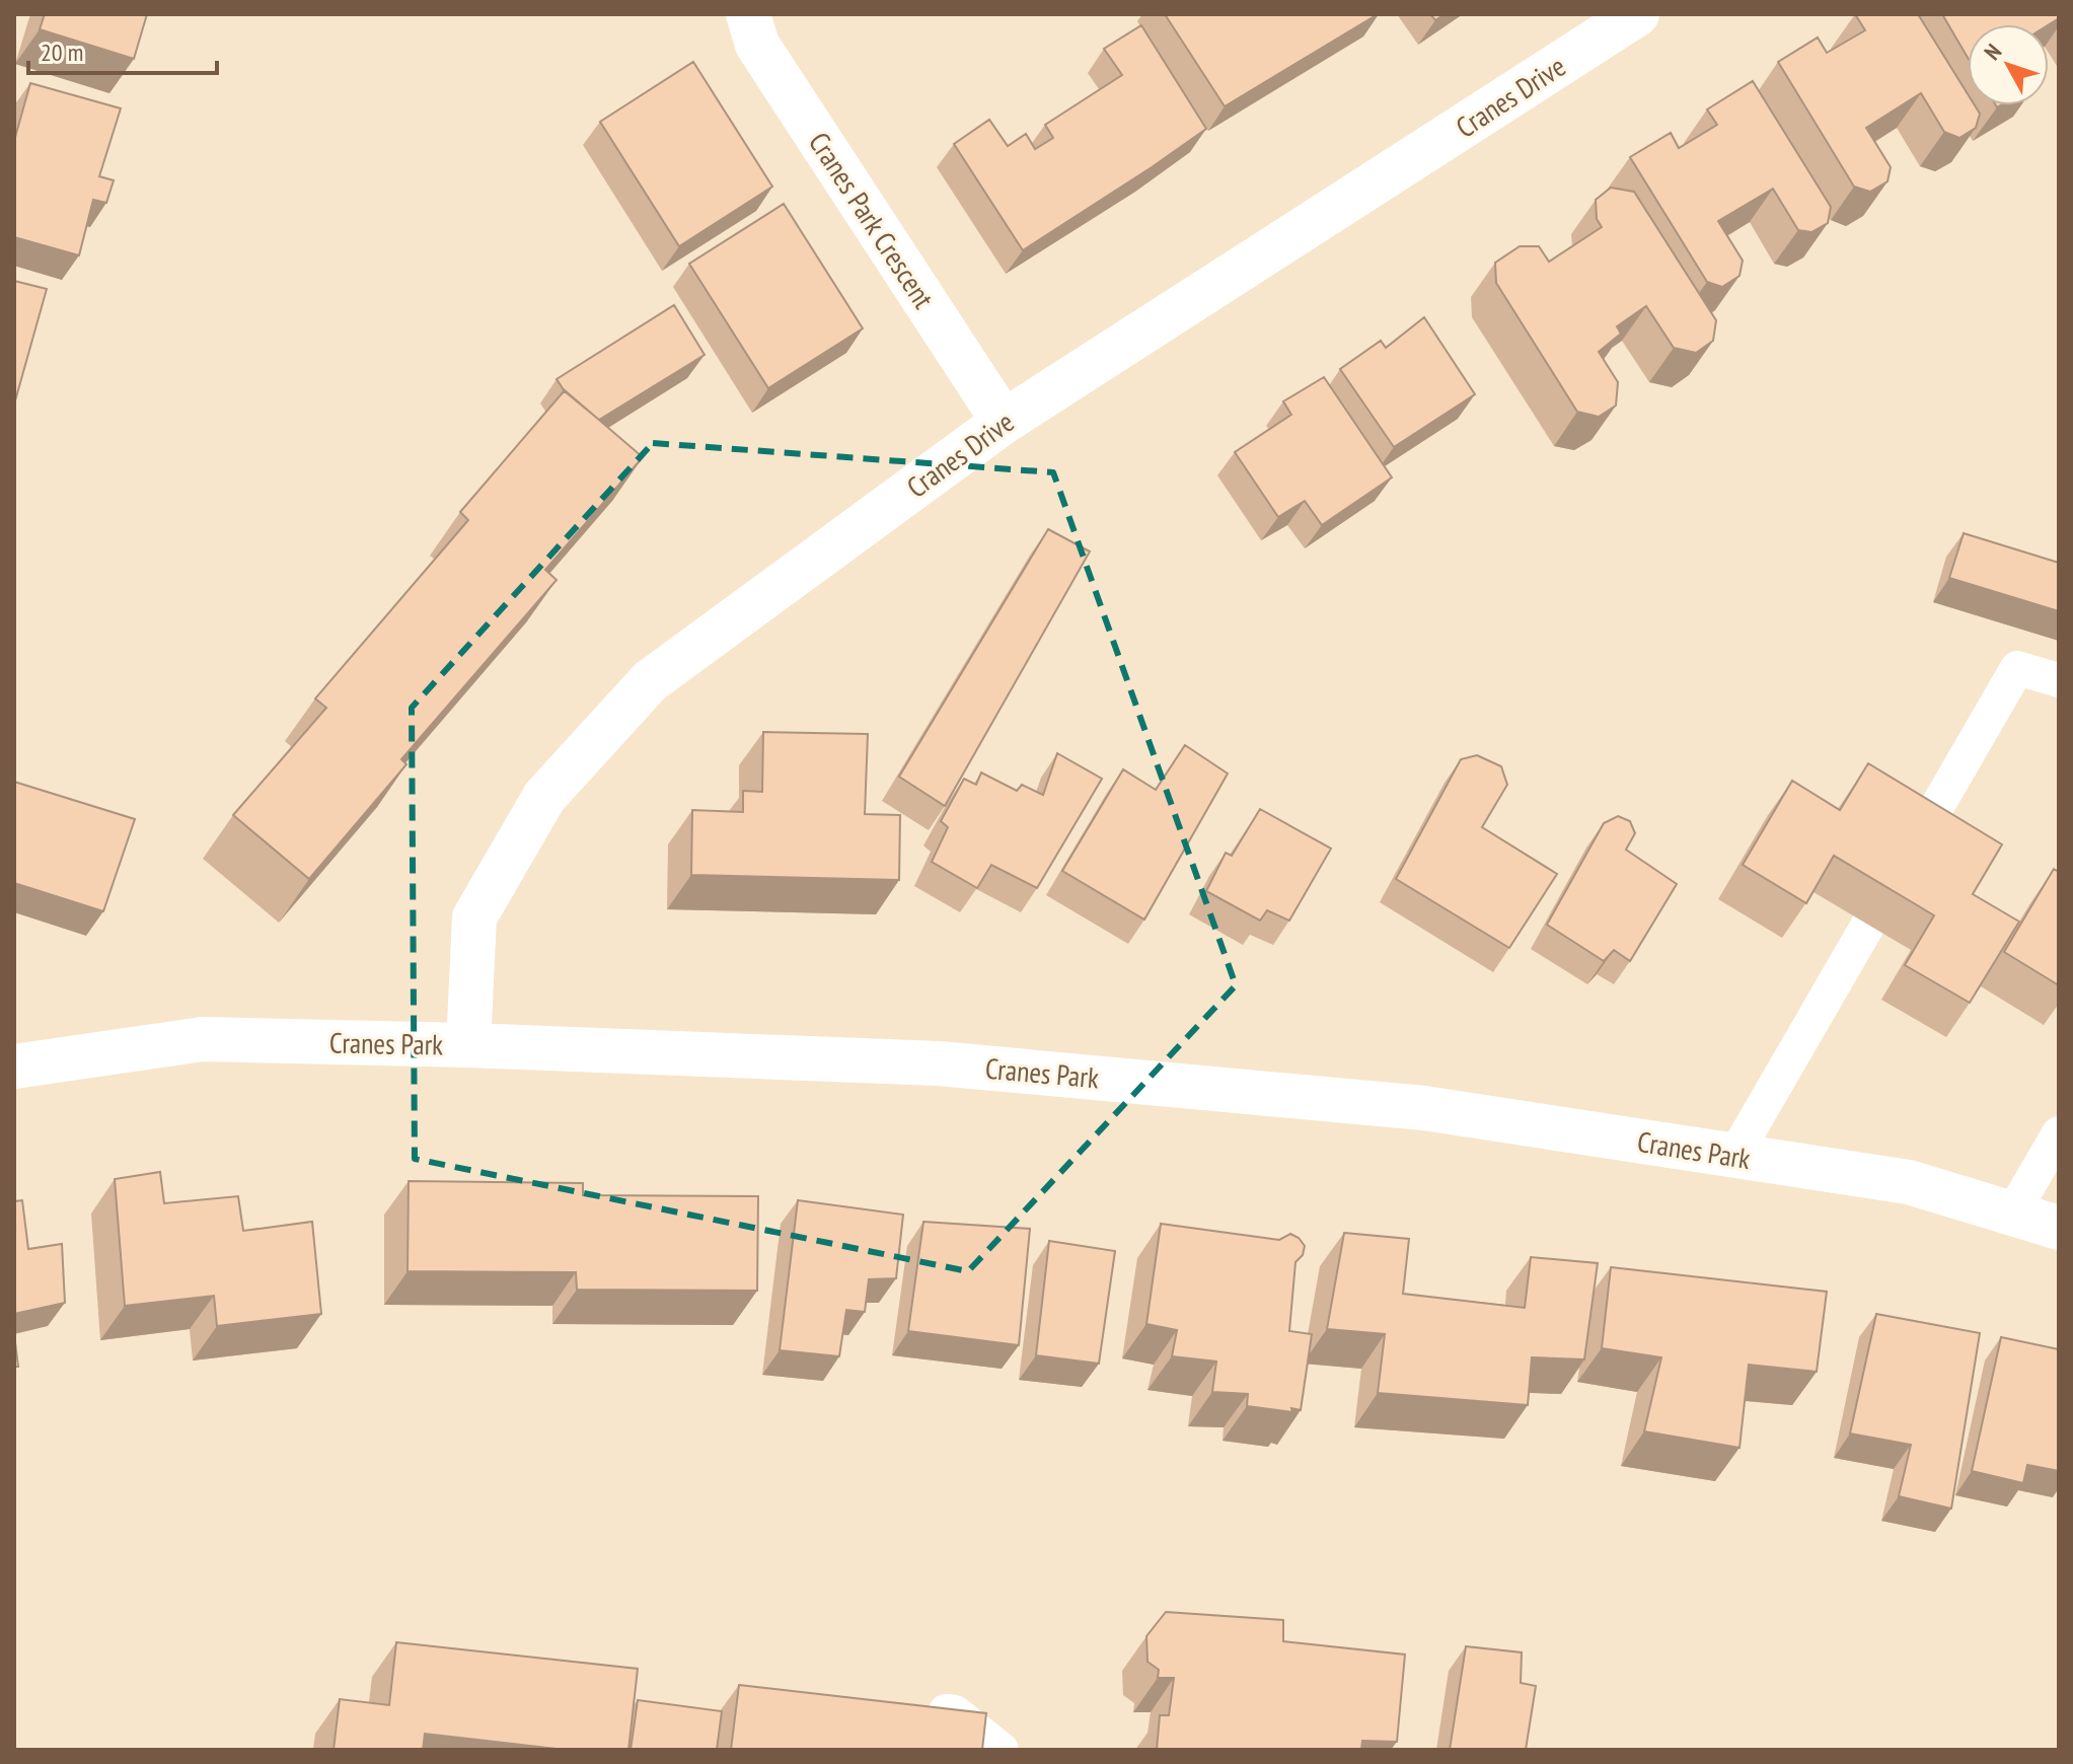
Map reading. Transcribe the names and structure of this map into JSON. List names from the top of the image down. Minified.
{"streets":{"street":["Cranes Drive","Cranes Park Crescent","Cranes Park"]},"crossings":[["Cranes Drive","Cranes Park Crescent"],["Cranes Drive","Cranes Park"]],"scale_bar":"20 m","north":"top left"}
